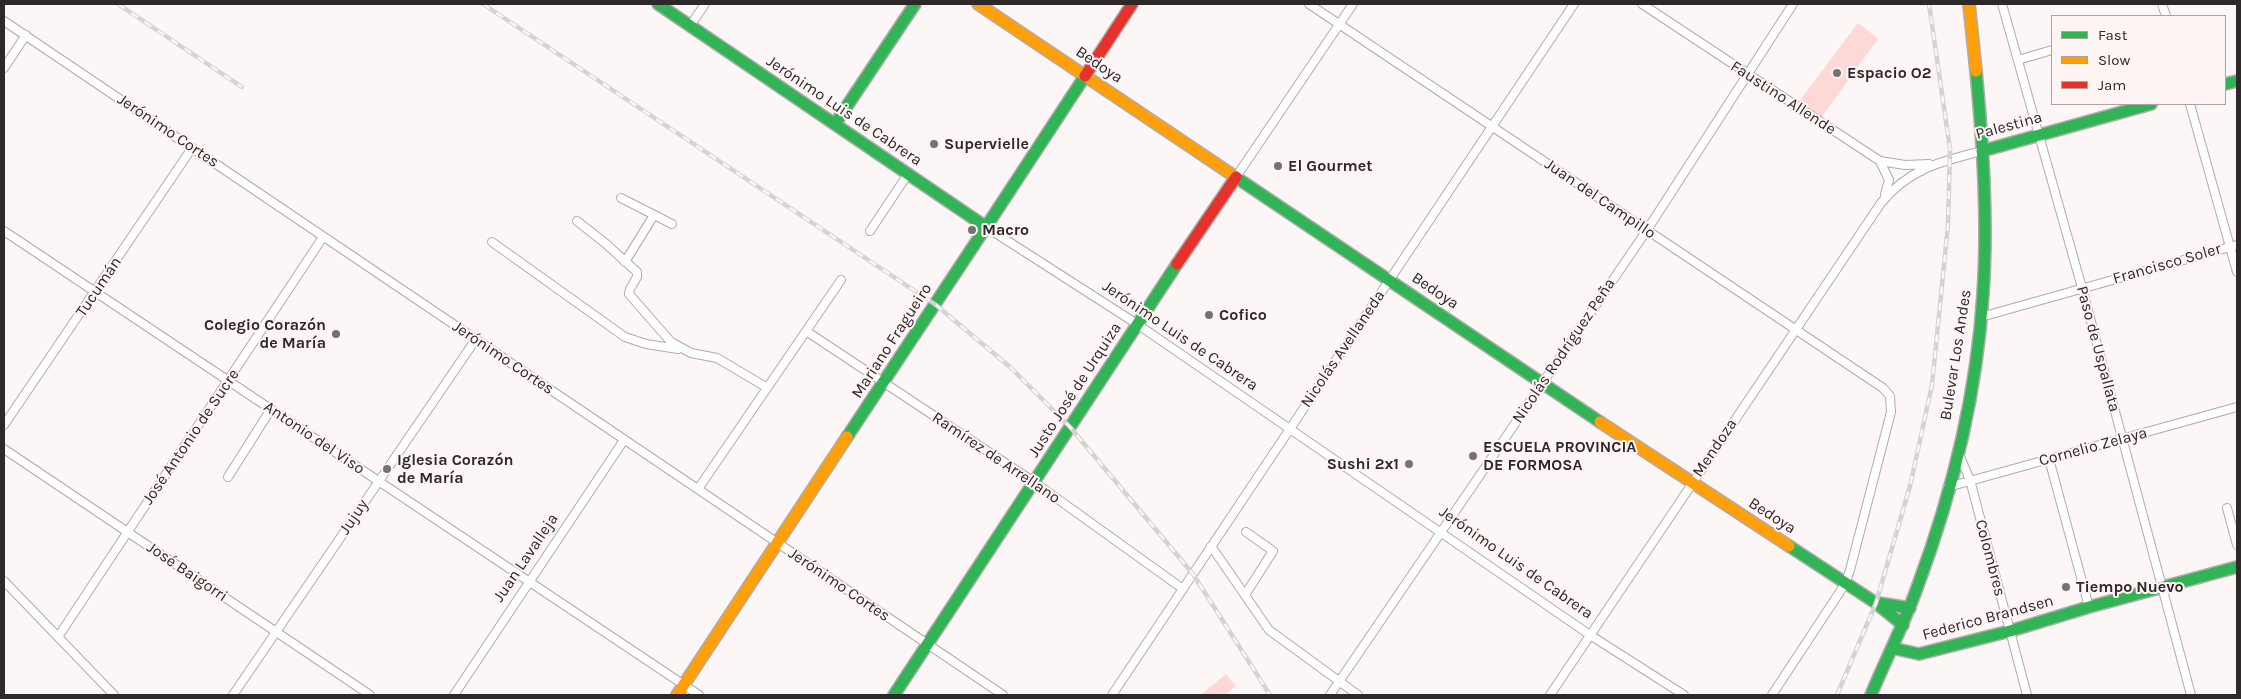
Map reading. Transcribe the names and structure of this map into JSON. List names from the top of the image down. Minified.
{"streets":{"main road":["Bedoya","Jerónimo Luis de Cabrera","Palestina","Mariano Fragueiro","Bulevar Los Andes","Justo José de Urquiza","Federico Brandsen"],"street":["Faustino Allende","Jerónimo Cortes","Juan del Campillo","Francisco Soler","Tucumán","Nicolás Avellaneda","Paso de Uspallata","Nicolás Rodríguez Peña","José Antonio de Sucre","Antonio del Viso","Cornelio Zelaya","Mendoza","Ramírez de Arrellano","Jujuy","Juan Lavalleja","Colombres","José Baigorri"]},"crossings":[["Bedoya","Juan del Campillo"],["Bedoya","Mariano Fragueiro"],["Bedoya","Nicolás Avellaneda"],["Bedoya","Nicolás Rodríguez Peña"],["Bedoya","Bulevar Los Andes"],["Bedoya","Justo José de Urquiza"],["Bedoya","Mendoza"],["Faustino Allende","Palestina"],["Faustino Allende","Nicolás Rodríguez Peña"],["Faustino Allende","Mendoza"],["Jerónimo Luis de Cabrera","Mariano Fragueiro"],["Jerónimo Luis de Cabrera","Nicolás Avellaneda"],["Jerónimo Luis de Cabrera","Nicolás Rodríguez Peña"],["Jerónimo Luis de Cabrera","Justo José de Urquiza"],["Jerónimo Luis de Cabrera","Mendoza"],["Palestina","Paso de Uspallata"],["Palestina","Bulevar Los Andes"],["Palestina","Mendoza"],["Jerónimo Cortes","Tucumán"],["Jerónimo Cortes","Mariano Fragueiro"],["Jerónimo Cortes","Justo José de Urquiza"],["Jerónimo Cortes","José Antonio de Sucre"],["Jerónimo Cortes","Jujuy"],["Jerónimo Cortes","Juan Lavalleja"],["Juan del Campillo","Nicolás Avellaneda"],["Juan del Campillo","Nicolás Rodríguez Peña"],["Juan del Campillo","Justo José de Urquiza"],["Juan del Campillo","Mendoza"],["Francisco Soler","Paso de Uspallata"],["Francisco Soler","Bulevar Los Andes"],["Tucumán","Antonio del Viso"],["Mariano Fragueiro","Antonio del Viso"],["Mariano Fragueiro","Ramírez de Arrellano"],["Nicolás Avellaneda","Ramírez de Arrellano"],["Paso de Uspallata","Cornelio Zelaya"],["Paso de Uspallata","Federico Brandsen"],["Bulevar Los Andes","Cornelio Zelaya"],["Bulevar Los Andes","Colombres"],["Bulevar Los Andes","Federico Brandsen"],["Justo José de Urquiza","Ramírez de Arrellano"],["José Antonio de Sucre","Antonio del Viso"],["José Antonio de Sucre","José Baigorri"],["Antonio del Viso","Jujuy"],["Antonio del Viso","Juan Lavalleja"],["Cornelio Zelaya","Colombres"],["Jujuy","José Baigorri"],["Colombres","Federico Brandsen"]],"places":["Espacio O2","Supervielle","El Gourmet","Macro","Cofico","Colegio Corazón de María","ESCUELA PROVINCIA DE FORMOSA","Sushi 2x1","Iglesia Corazón de María","Tiempo Nuevo"],"legend":["Fast","Slow","Jam"]}
